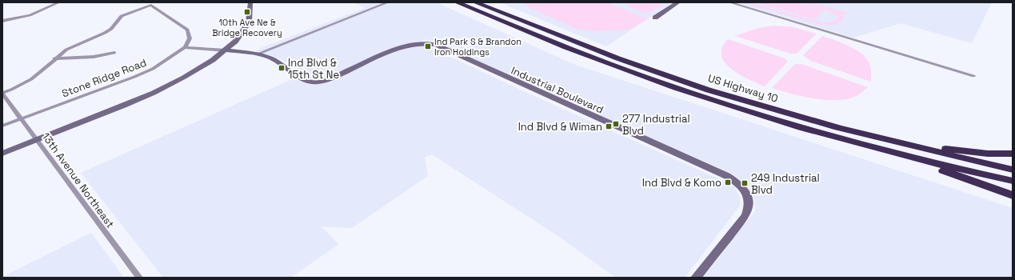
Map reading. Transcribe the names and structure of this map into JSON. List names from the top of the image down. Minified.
{"streets":{"highway":["US Highway 10"],"street":["Stone Ridge Road","Industrial Boulevard","13th Avenue Northeast"]},"crossings":[["Stone Ridge Road","Industrial Boulevard"],["Stone Ridge Road","13th Avenue Northeast"]],"places":{"transit":["10th Ave Ne & Bridge Recovery","Ind Park S & Brandon Iron Holdings","Ind Blvd & 15th St Ne","277 Industrial Blvd","Ind Blvd & Wiman","Ind Blvd & Komo","249 Industrial Blvd"]}}
